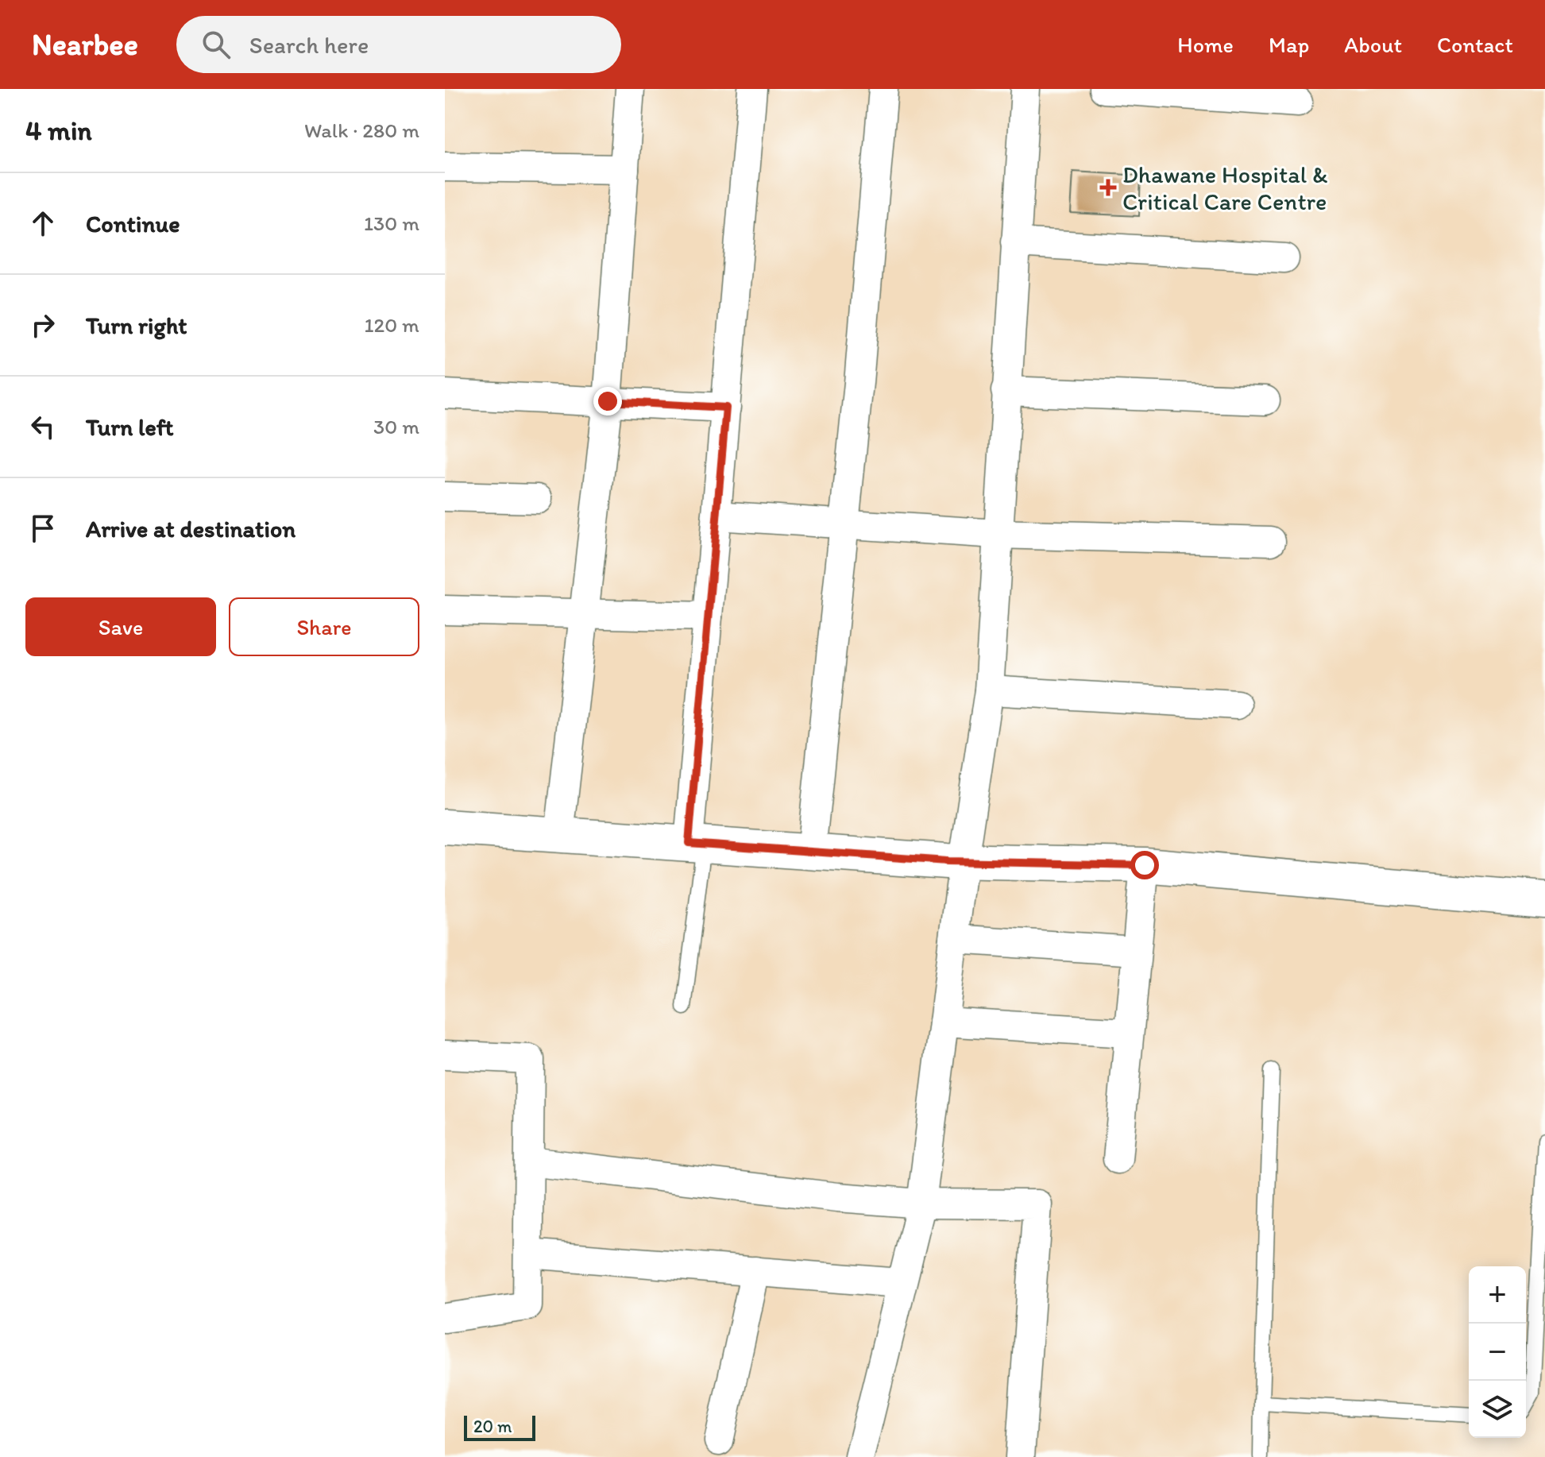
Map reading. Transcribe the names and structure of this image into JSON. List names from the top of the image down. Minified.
{"places":{"health":["Dhawane Hospital & Critical Care Centre"]},"scale_bar":"20 m","page":{"header":"Nearbee","search":"Search here","nav":["Home","Map","About","Contact"],"heading":["4 min","Walk · 280 m"],"list":[["Continue","130 m"],["Turn right","120 m"],["Turn left","30 m"],"Arrive at destination"],"buttons":["Save","Share"],"map_buttons":["+","−"],"scale":"20 m"}}
